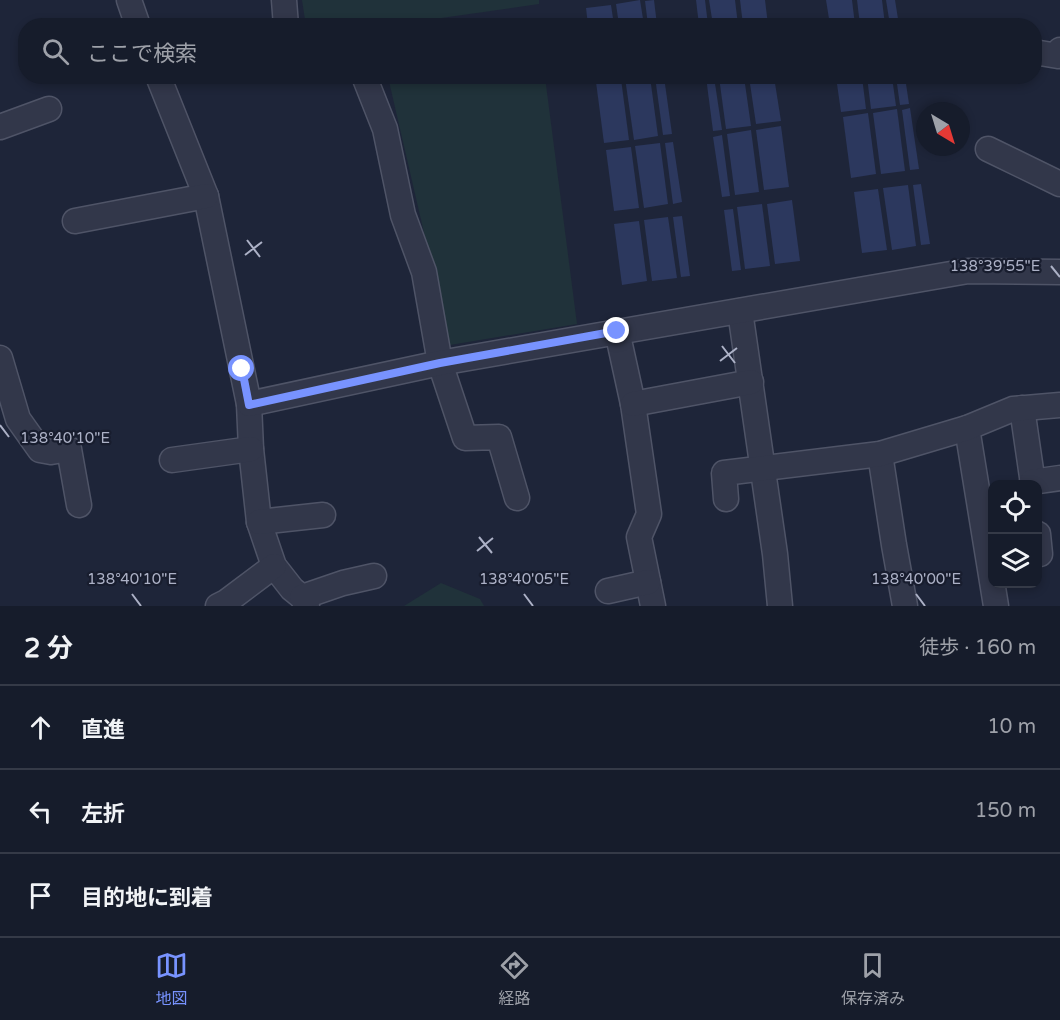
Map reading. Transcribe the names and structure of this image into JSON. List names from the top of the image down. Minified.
{"north":"bottom right","page":{"search":"ここで検索","heading":["2 分","徒歩 · 160 m"],"list":[["直進","10 m"],["左折","150 m"],"目的地に到着"],"nav":["地図","経路","保存済み"]},"coordinates":["138°39'55\"E","138°40'10\"E","138°40'05\"E","138°40'00\"E"]}
